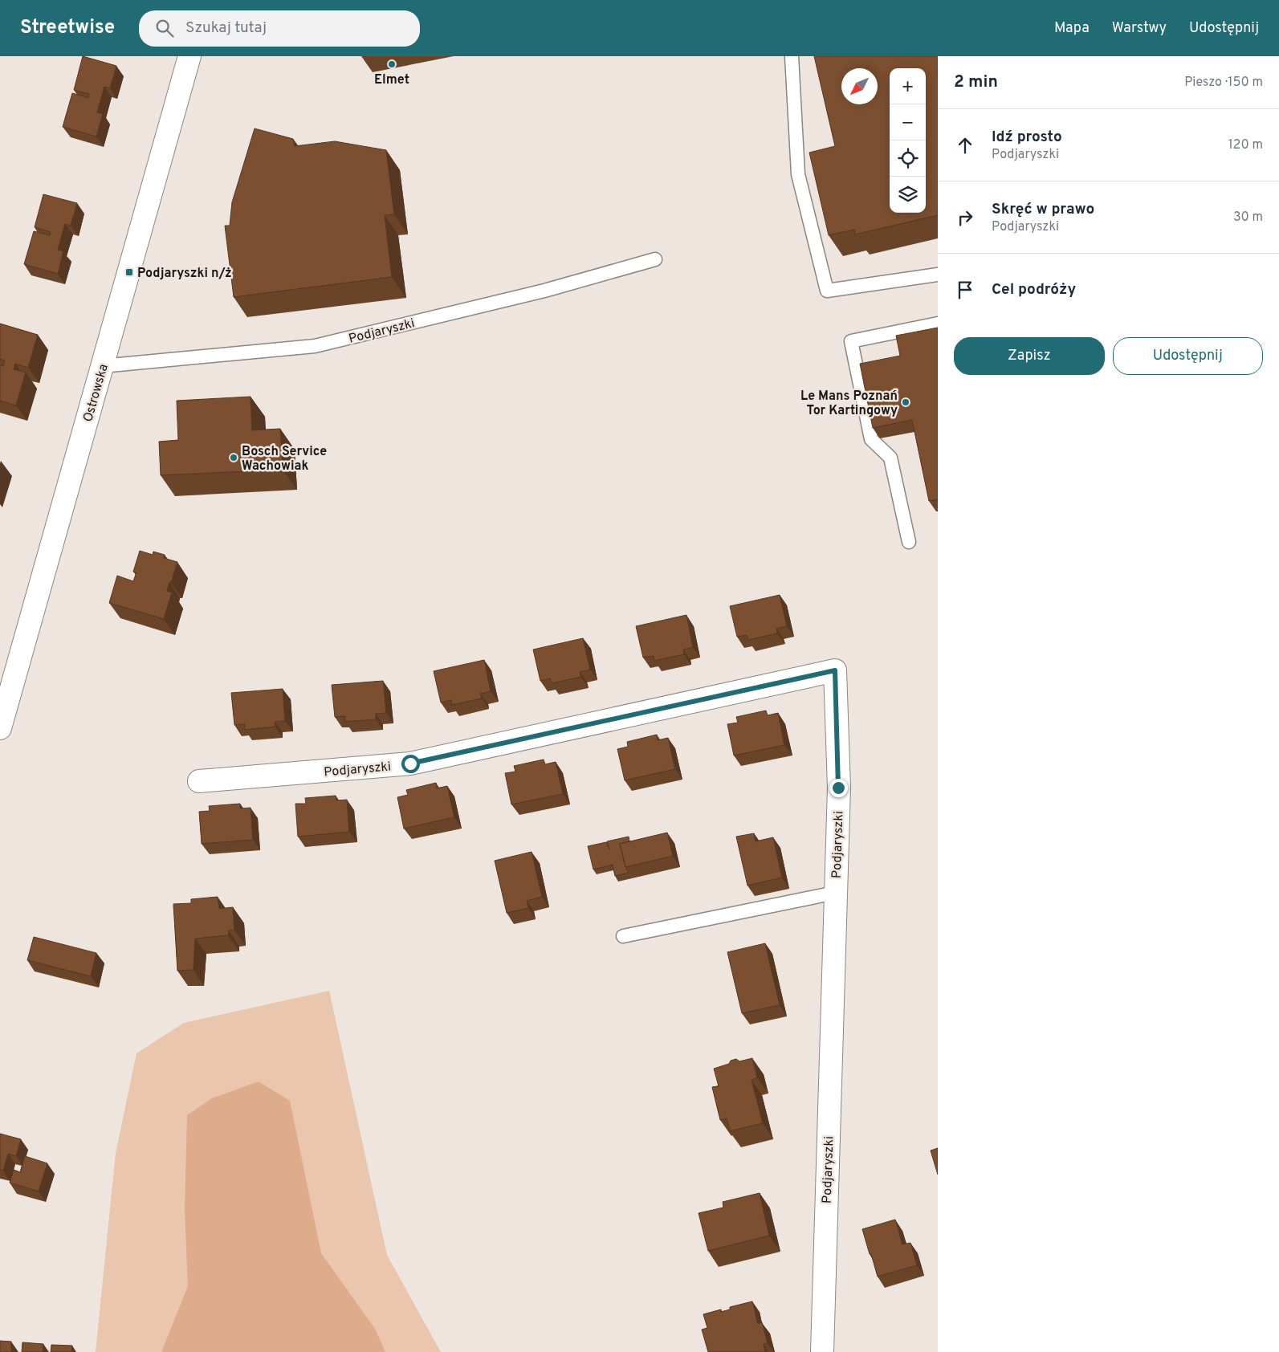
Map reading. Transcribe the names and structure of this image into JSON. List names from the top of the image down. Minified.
{"streets":{"street":["Podjaryszki","Ostrowska"]},"crossings":[["Podjaryszki","Ostrowska"]],"places":{"other":["Elmet","Le Mans Poznań Tor Kartingowy","Bosch Service Wachowiak"],"transit":["Podjaryszki n/ż"]},"north":"bottom left","page":{"header":"Streetwise","search":"Szukaj tutaj","nav":["Mapa","Warstwy","Udostępnij"],"heading":["2 min","Pieszo · 150 m"],"map_buttons":["+","−"],"list":[["Idź prosto","Podjaryszki","120 m"],["Skręć w prawo","Podjaryszki","30 m"],"Cel podróży"],"buttons":["Zapisz","Udostępnij"]}}
